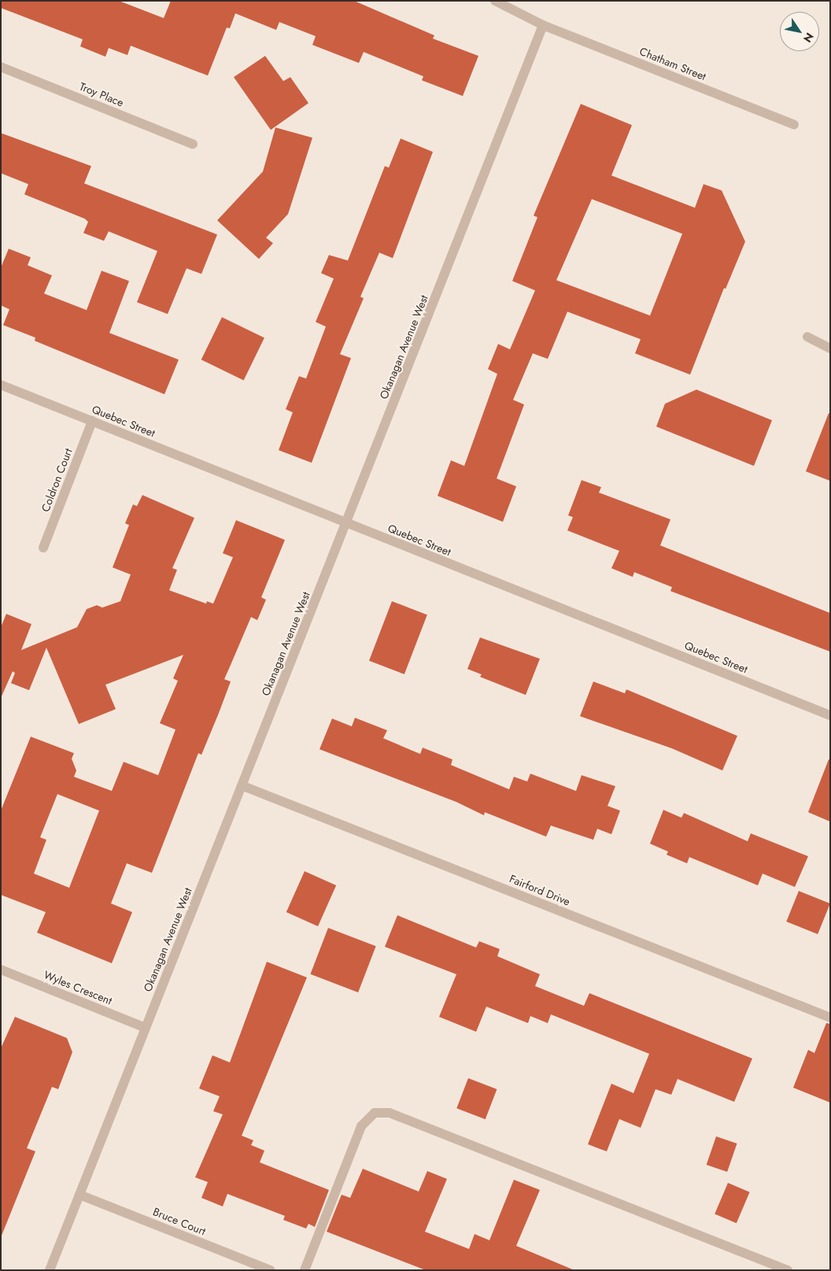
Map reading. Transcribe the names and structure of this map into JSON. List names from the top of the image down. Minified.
{"streets":{"street":["Chatham Street","Troy Place","Okanagan Avenue West","Quebec Street","Coldron Court","Fairford Drive","Wyles Crescent","Bruce Court"]},"crossings":[["Chatham Street","Okanagan Avenue West"],["Okanagan Avenue West","Quebec Street"],["Okanagan Avenue West","Fairford Drive"],["Okanagan Avenue West","Wyles Crescent"],["Okanagan Avenue West","Bruce Court"],["Quebec Street","Coldron Court"]],"north":"bottom right"}
